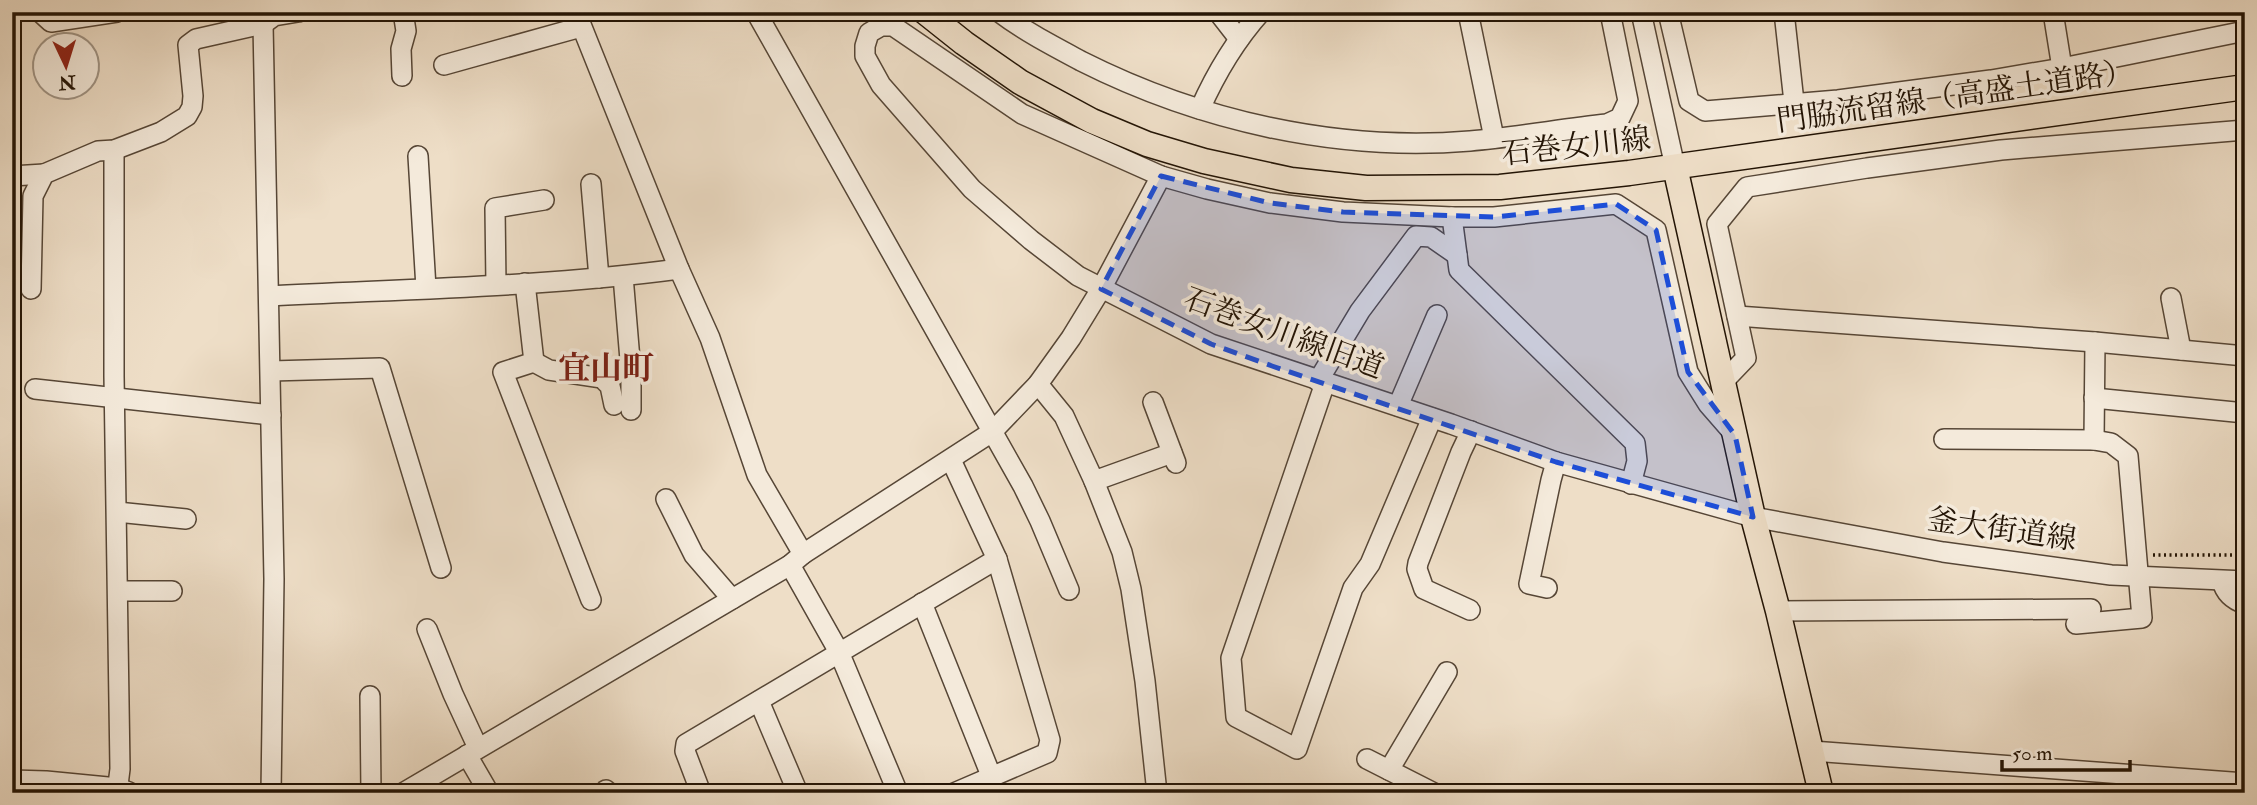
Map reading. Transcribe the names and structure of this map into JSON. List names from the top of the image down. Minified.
{"streets":{"main road":["門脇流留線（高盛土道路）","石巻女川線"],"street":["石巻女川線旧道","釜大街道線"]},"crossings":[["門脇流留線（高盛土道路）","石巻女川線"],["石巻女川線","石巻女川線旧道"],["石巻女川線","釜大街道線"],["石巻女川線旧道","釜大街道線"]],"districts":["宜山町"],"scale_bar":"50 m","north":"bottom"}
